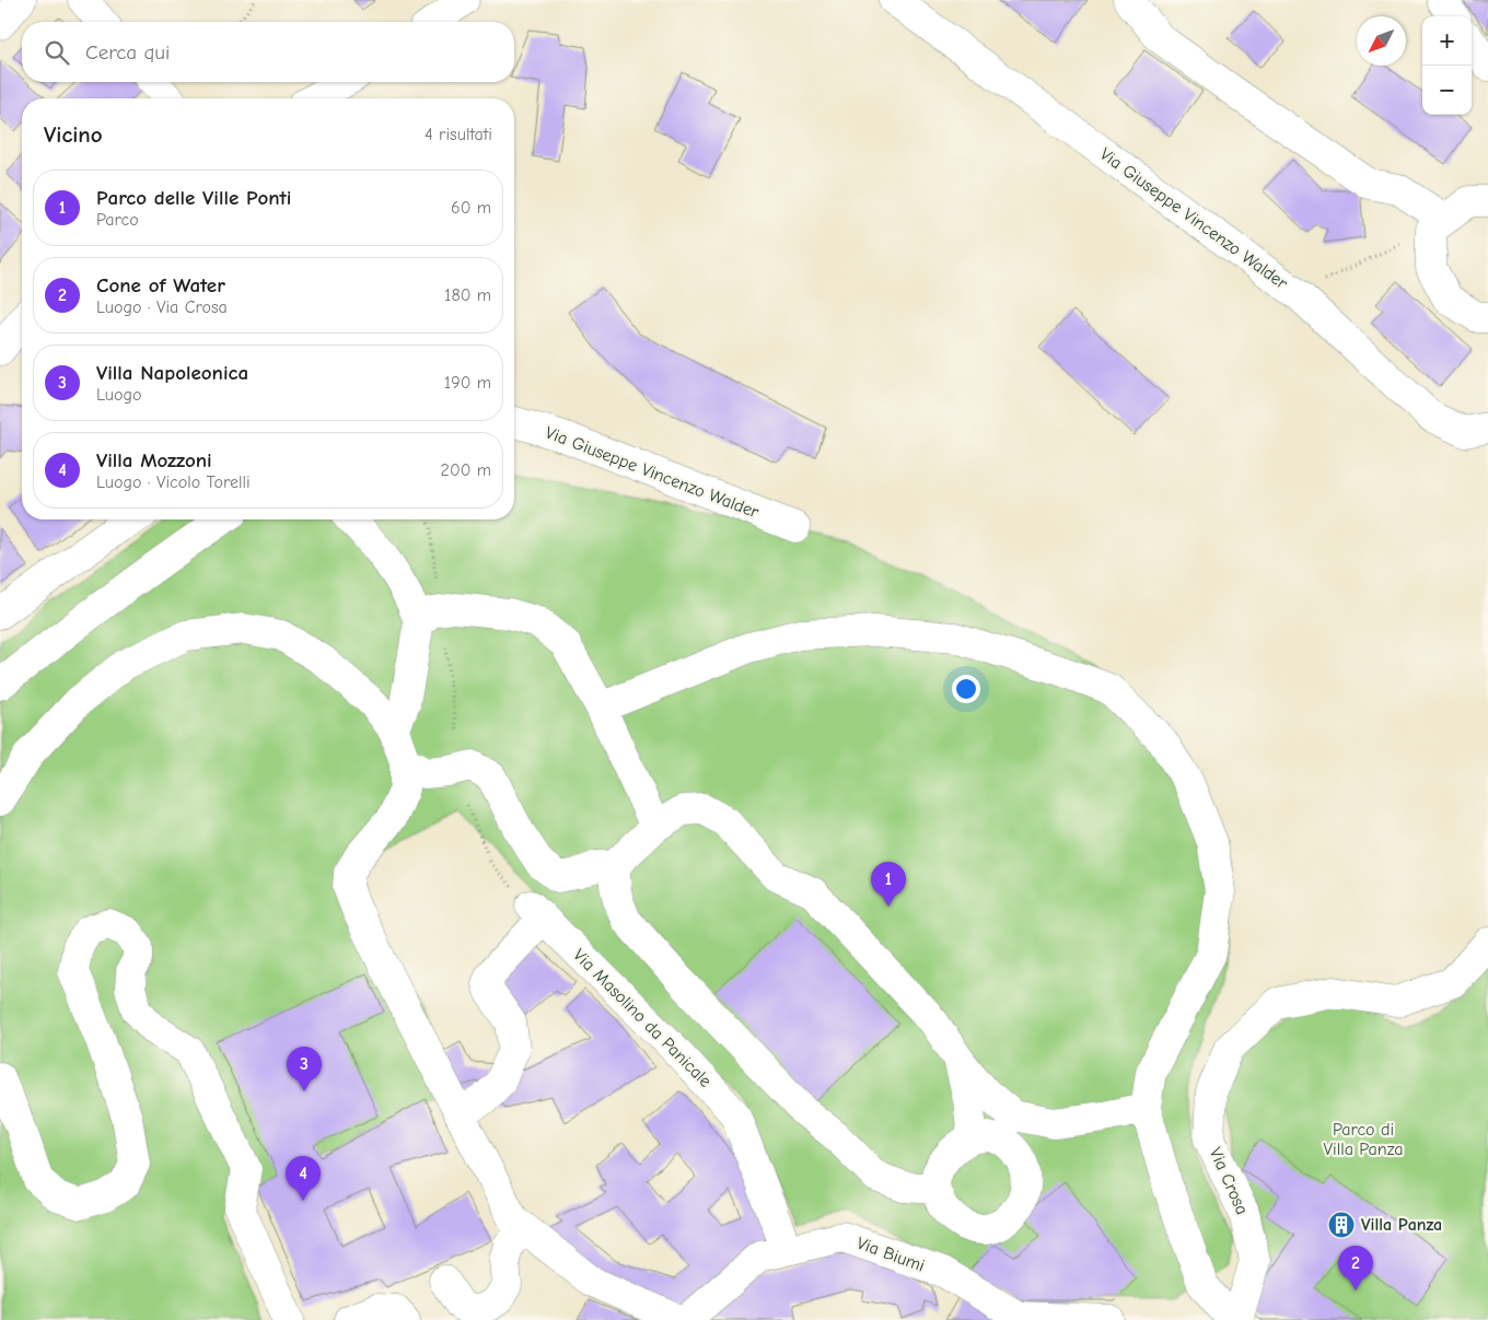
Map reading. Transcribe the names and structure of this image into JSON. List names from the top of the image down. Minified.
{"streets":{"street":["Via Giuseppe Vincenzo Walder","Via Masolino da Panicale","Via Crosa","Via Biumi"]},"crossings":[["Via Masolino da Panicale","Via Biumi"]],"parks":["Parco di Villa Panza"],"places":{"building":["Villa Panza"]},"north":"bottom left","page":{"map_buttons":["+","−"],"search":"Cerca qui","heading":["Vicino","4 risultati"],"list":[{"mark":"1","name":"Parco delle Ville Ponti","note":"Parco","value":"60 m"},{"mark":"2","name":"Cone of Water","note":"Luogo · Via Crosa","value":"180 m"},{"mark":"3","name":"Villa Napoleonica","note":"Luogo","value":"190 m"},{"mark":"4","name":"Villa Mozzoni","note":"Luogo · Vicolo Torelli","value":"200 m"}],"pins":["1","3","4","2"]}}
